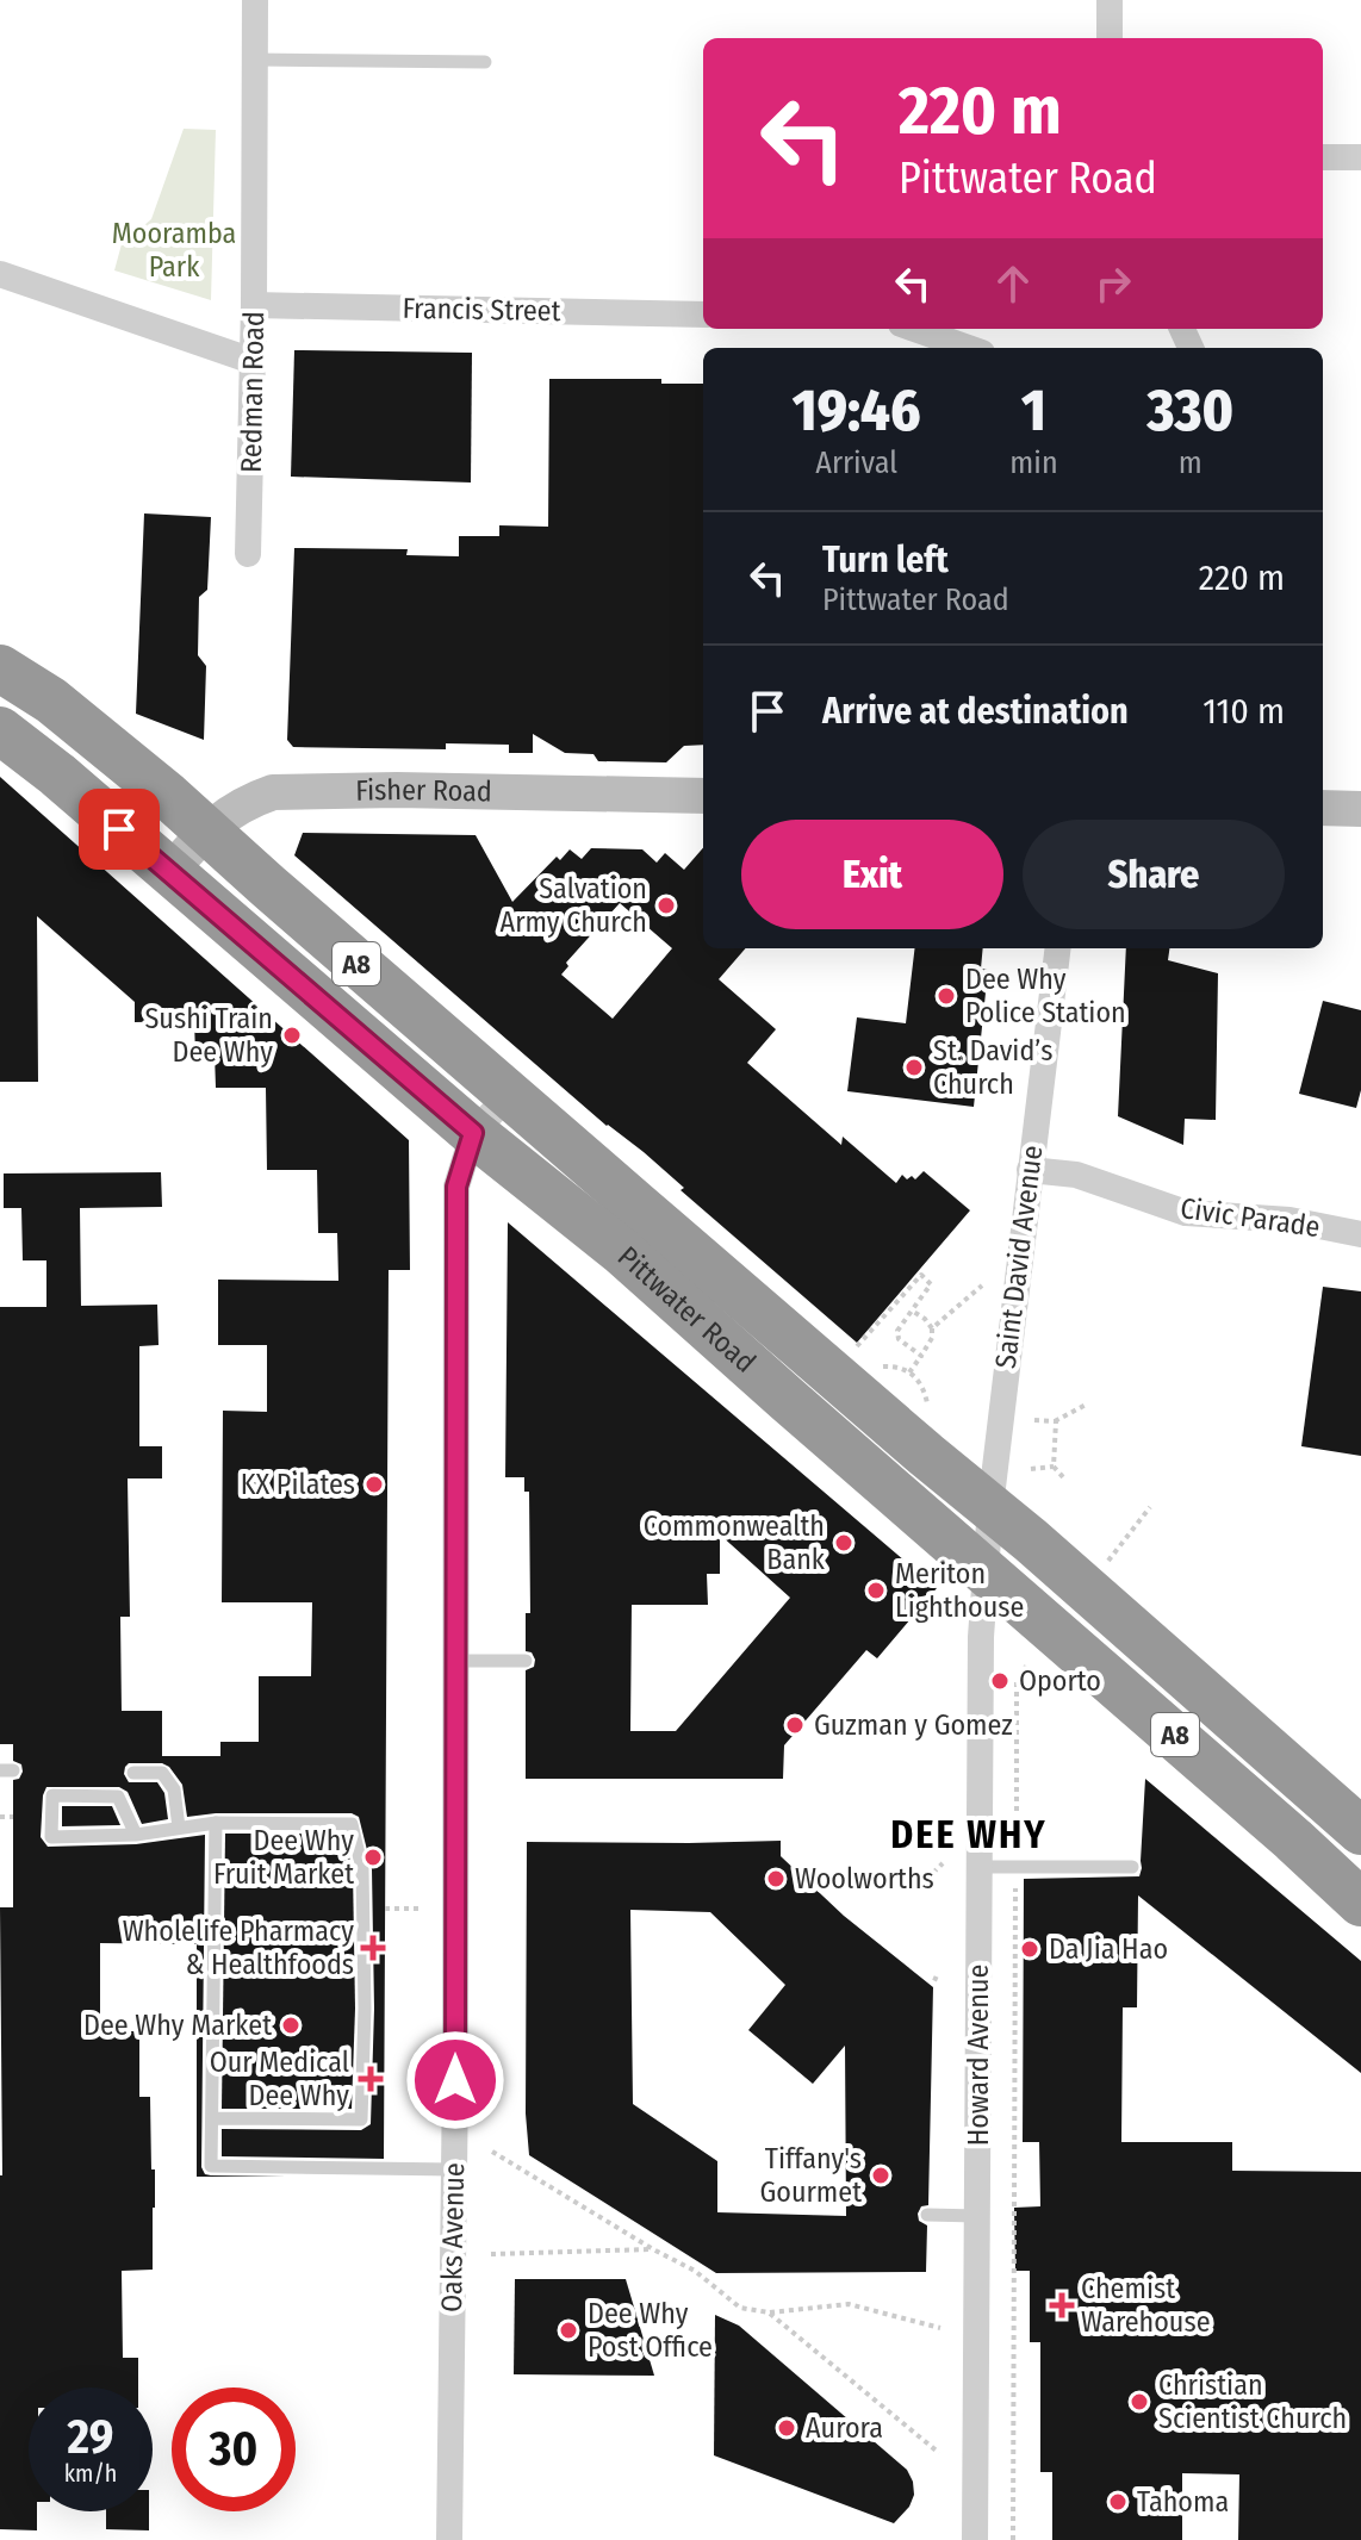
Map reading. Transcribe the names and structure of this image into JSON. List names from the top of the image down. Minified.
{"streets":{"highway":["A8","Pittwater Road"],"main road":["Fisher Road"],"street":["Francis Street","Redman Road","Civic Parade","Saint David Avenue","Howard Avenue","Oaks Avenue"]},"crossings":[["Francis Street","Redman Road"],["Fisher Road","Pittwater Road"],["Civic Parade","Saint David Avenue"],["Saint David Avenue","Pittwater Road"],["Saint David Avenue","Howard Avenue"],["Pittwater Road","Howard Avenue"],["Pittwater Road","Oaks Avenue"]],"districts":["DEE WHY"],"parks":["Mooramba Park"],"places":{"other":["Salvation Army Church","Dee Why Police Station","Sushi Train Dee Why","St. David’s Church","KX Pilates","Commonwealth Bank","Meriton Lighthouse","Oporto","Guzman y Gomez","Dee Why Fruit Market","Woolworths","Da Jia Hao","Dee Why Market","Tiffany's Gourmet","Dee Why Post Office","Christian Scientist Church","Aurora","Tahoma"],"health":["Wholelife Pharmacy & Healthfoods","Our Medical Dee Why","Chemist Warehouse"]},"page":{"turn":["220 m","Pittwater Road"],"eta":["19:46","Arrival","1","min","330","m"],"list":[{"name":"Turn left","note":"Pittwater Road","value":"220 m"},{"name":"Arrive at destination","value":"110 m"}],"buttons":["Exit","Share"],"speed":"29 km/h","limit":"30"}}
